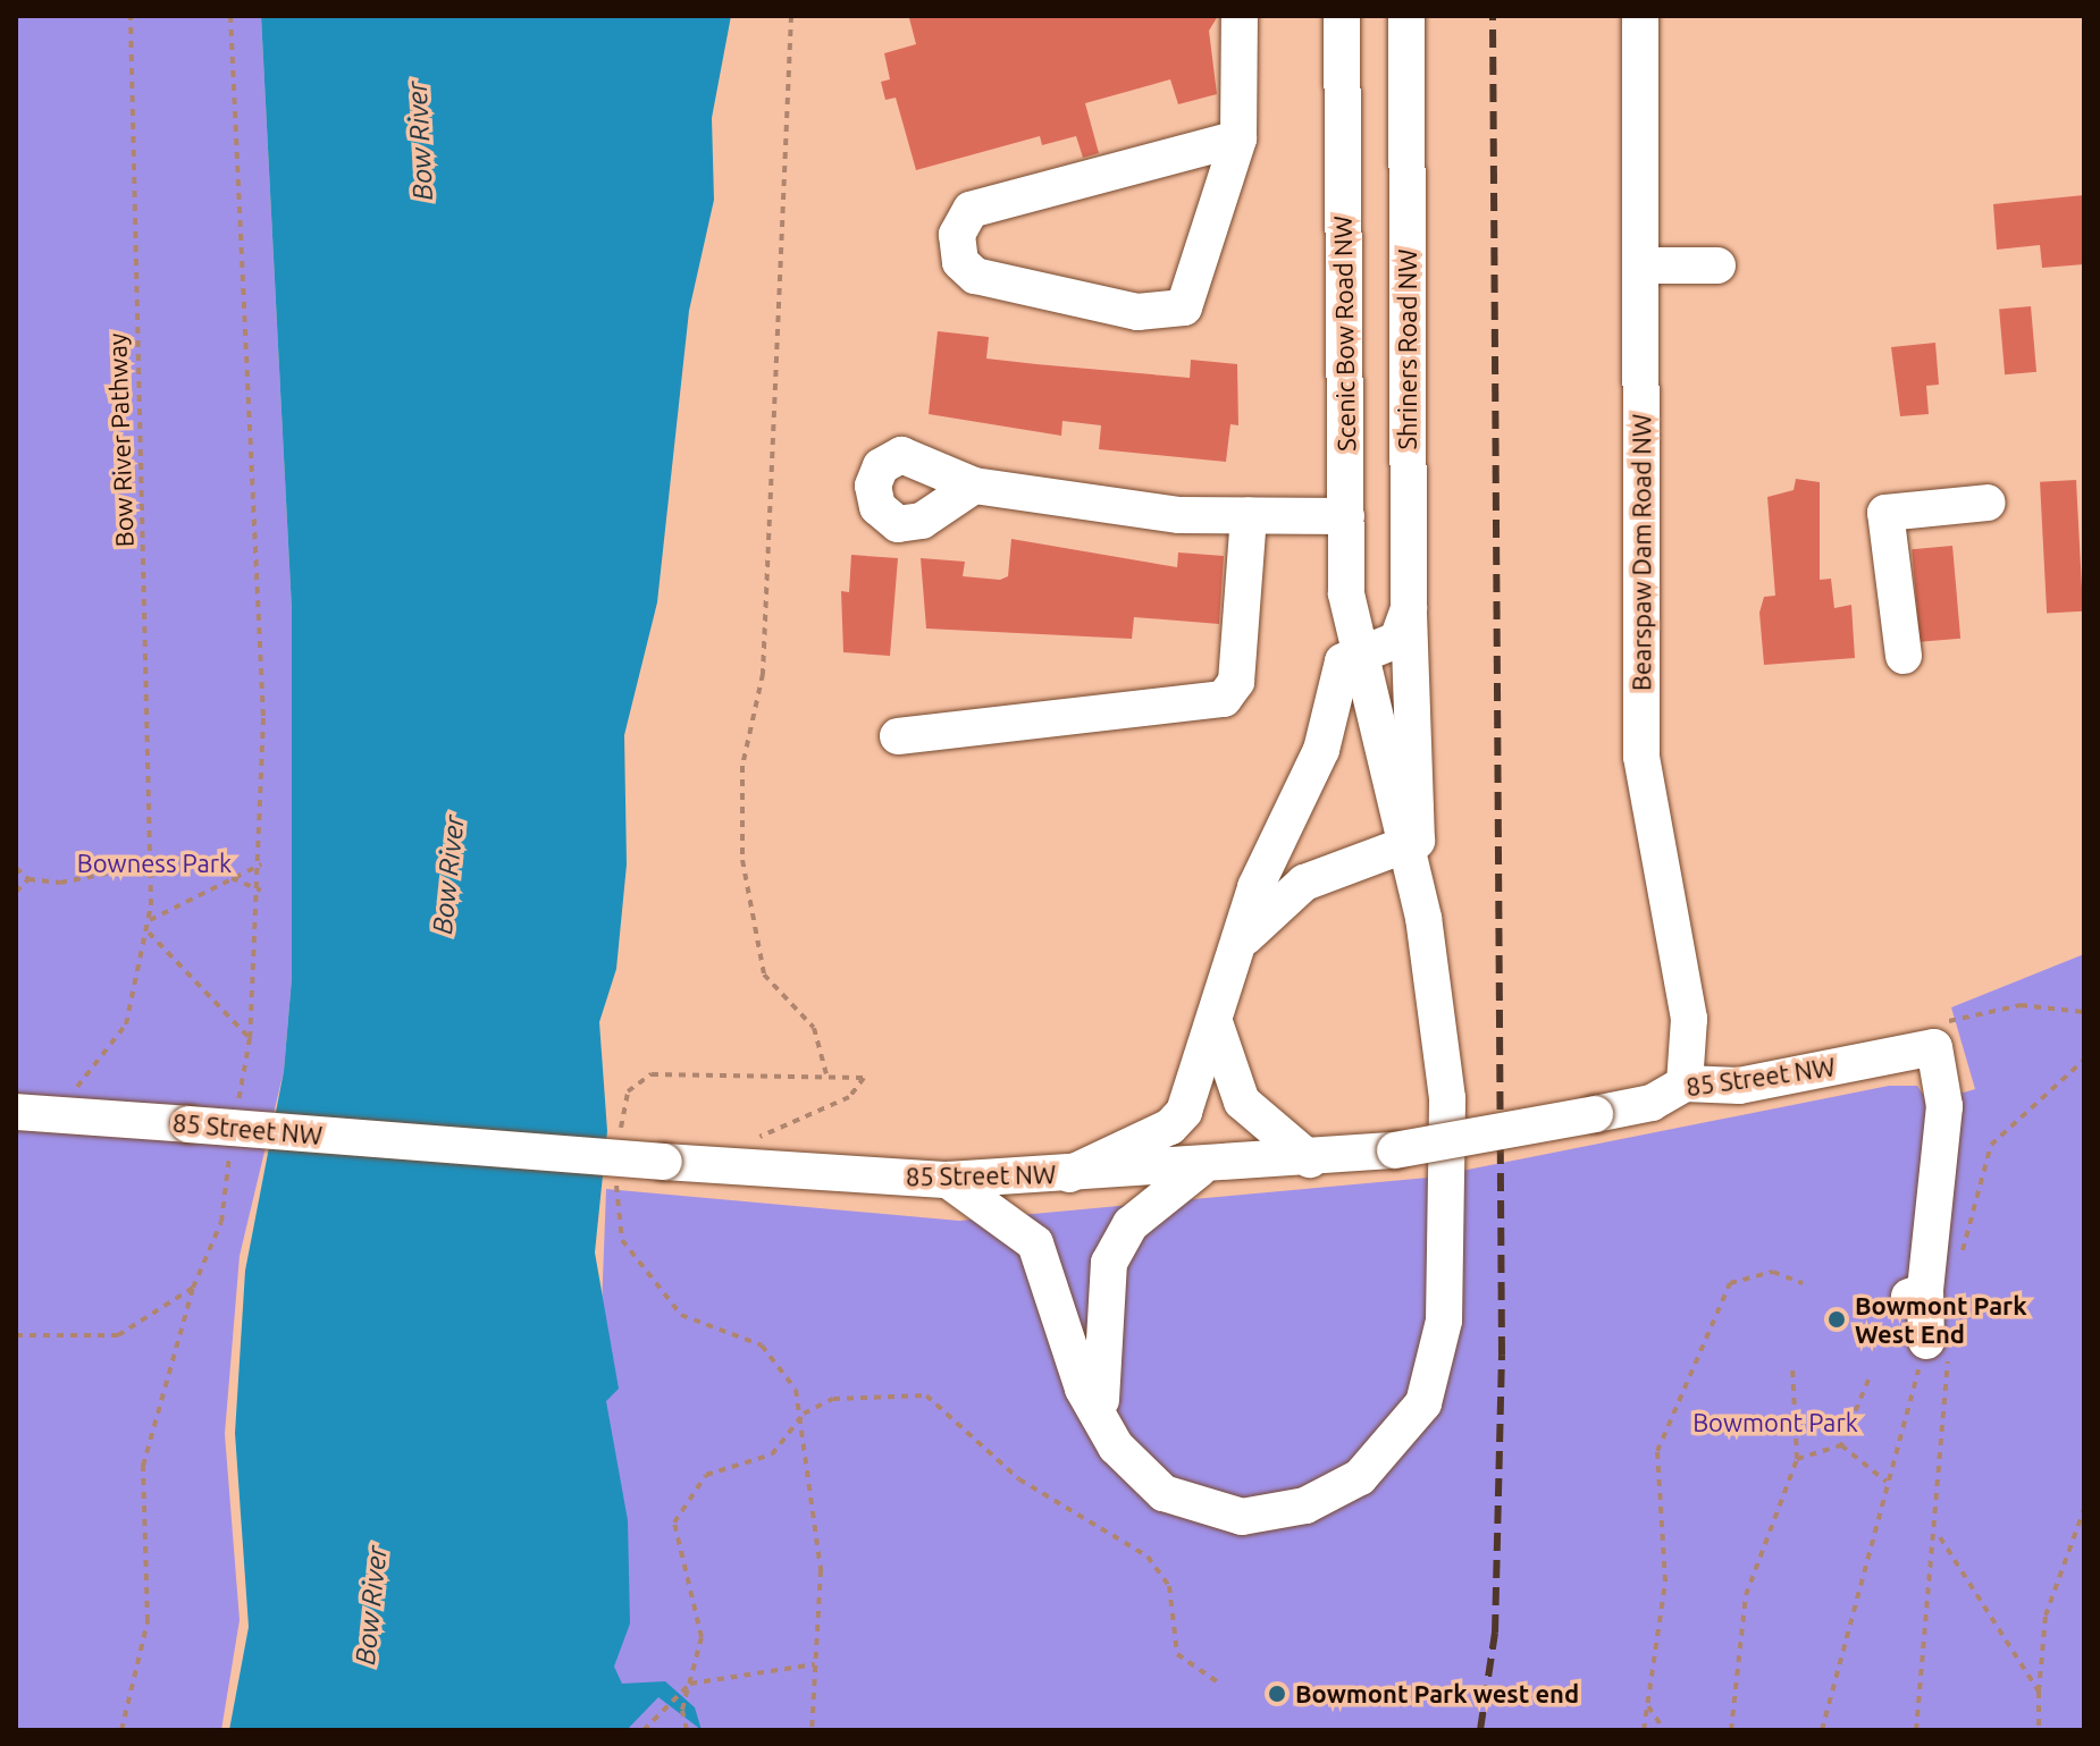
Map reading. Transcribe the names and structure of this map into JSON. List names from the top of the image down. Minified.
{"streets":{"street":["Scenic Bow Road NW","Shriners Road NW","Bearspaw Dam Road NW","85 Street NW"],"path":["Bow River Pathway"]},"crossings":[["Scenic Bow Road NW","Shriners Road NW"],["Scenic Bow Road NW","85 Street NW"],["Bearspaw Dam Road NW","85 Street NW"]],"water":["Bow River"],"parks":["Bowness Park","Bowmont Park"],"places":["Bowmont Park West End","Bowmont Park west end"]}
